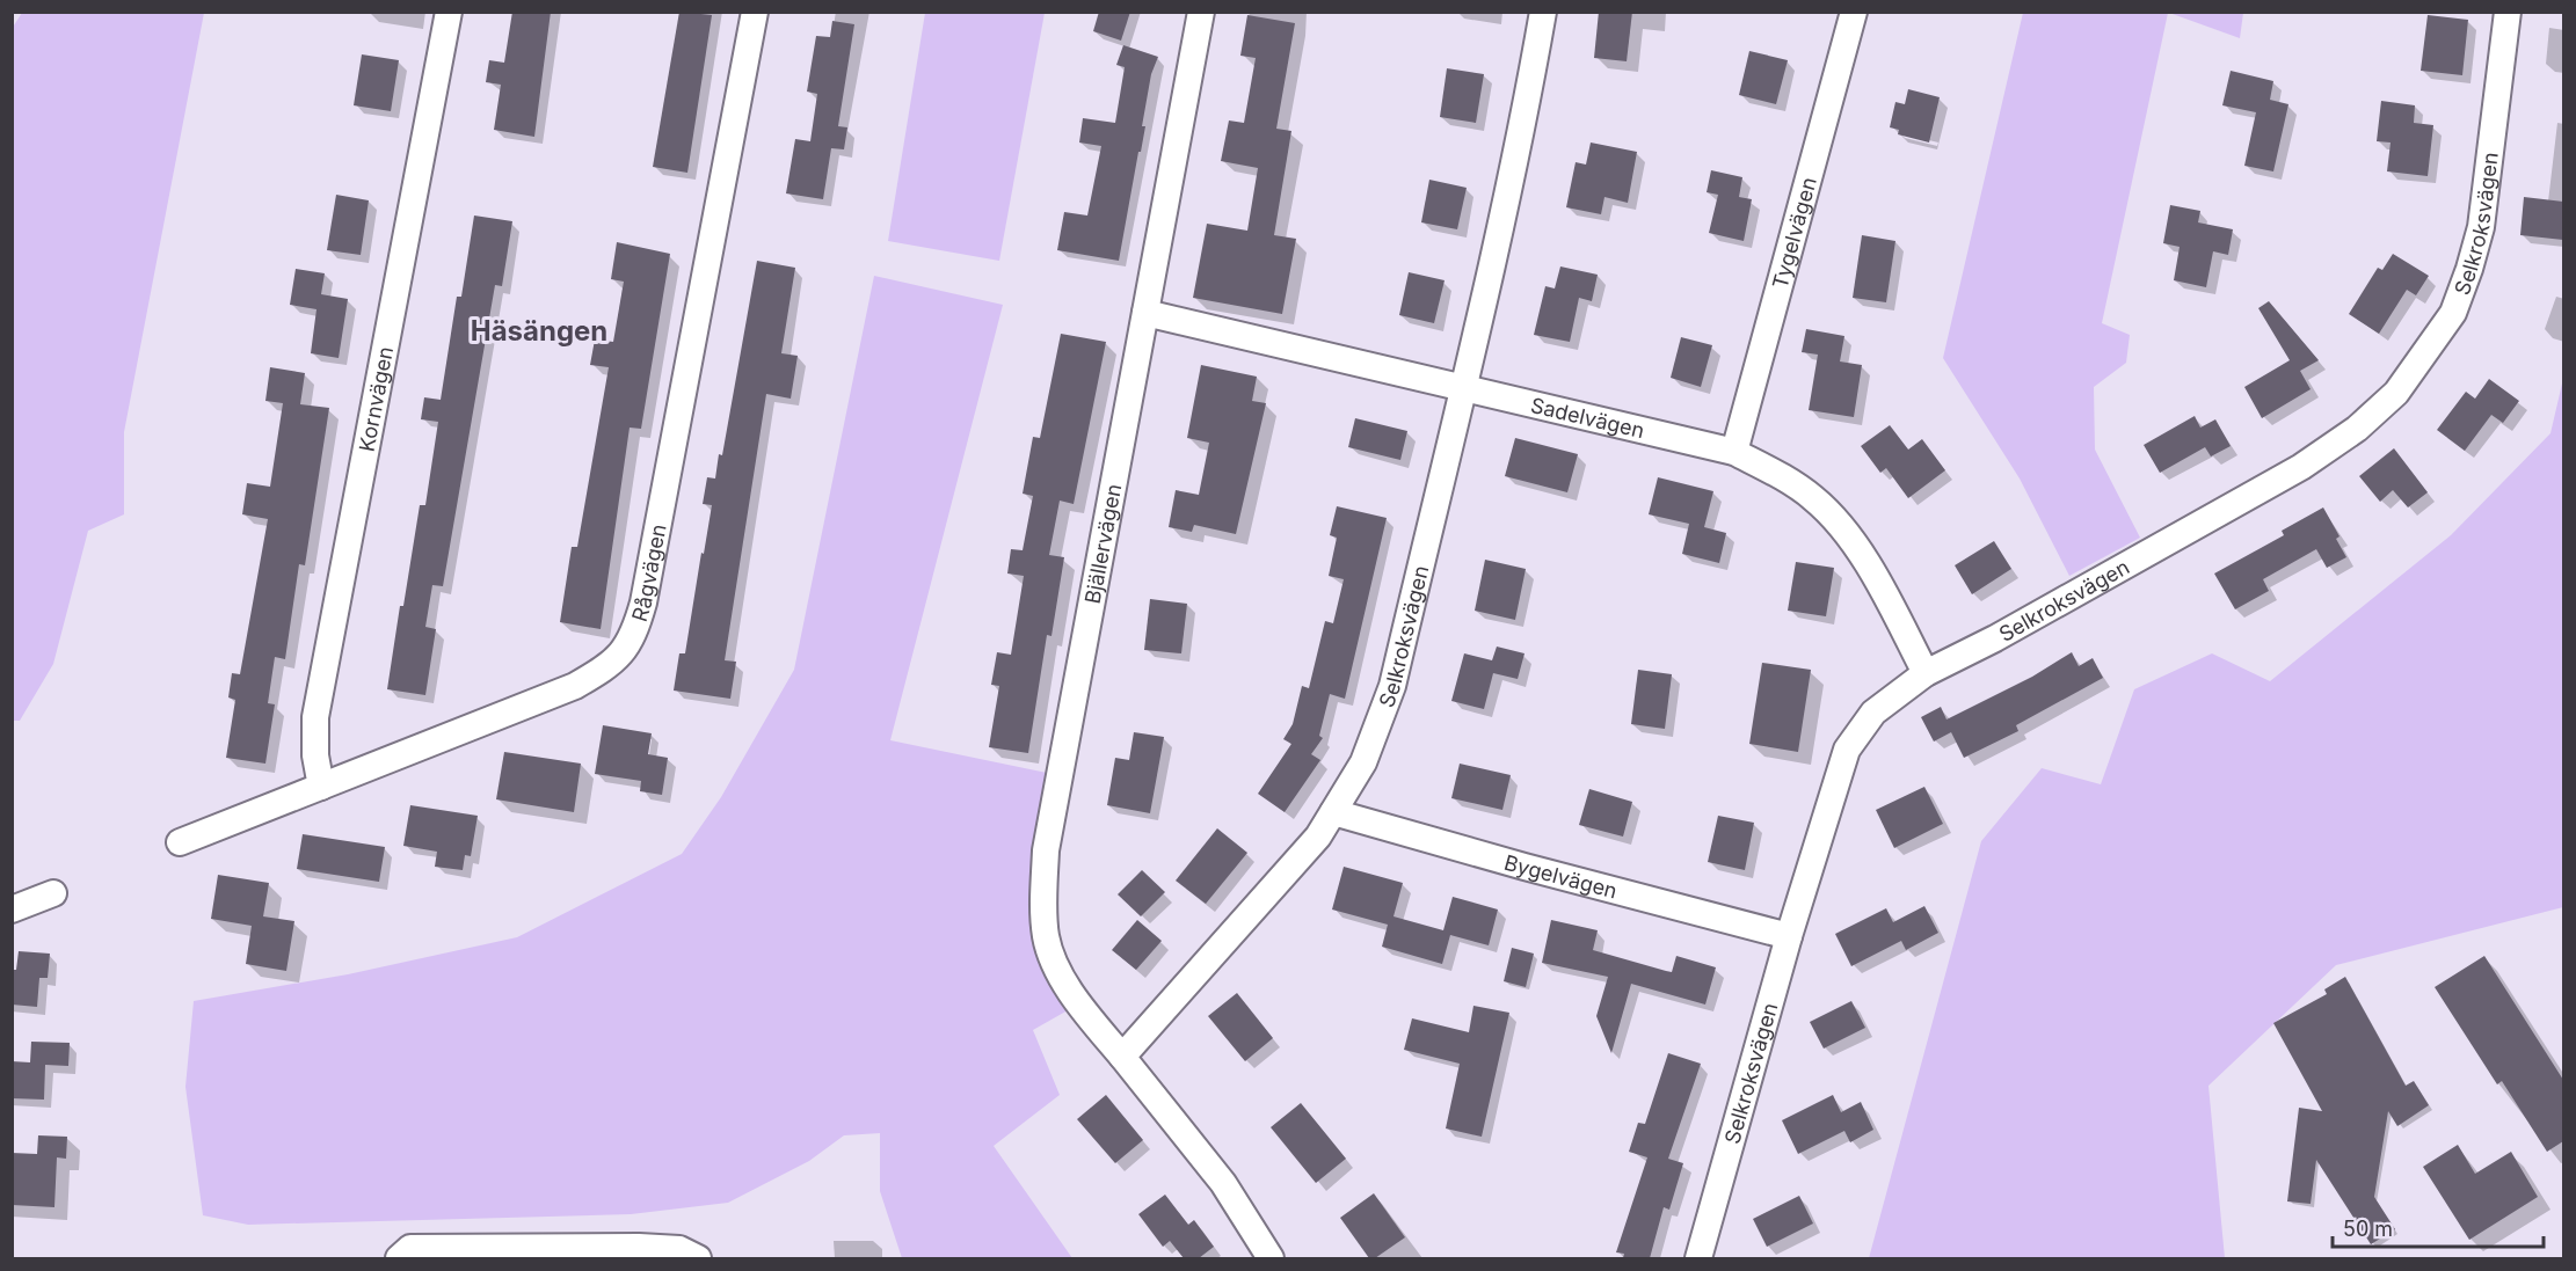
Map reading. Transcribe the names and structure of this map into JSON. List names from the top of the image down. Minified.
{"streets":{"street":["Selkroksvägen","Tygelvägen","Kornvägen","Sadelvägen","Bjällervägen","Rågvägen","Bygelvägen"]},"crossings":[["Selkroksvägen","Sadelvägen"],["Selkroksvägen","Bjällervägen"],["Selkroksvägen","Bygelvägen"],["Tygelvägen","Sadelvägen"],["Kornvägen","Rågvägen"],["Sadelvägen","Bjällervägen"]],"districts":["Häsängen"],"scale_bar":"50 m"}
